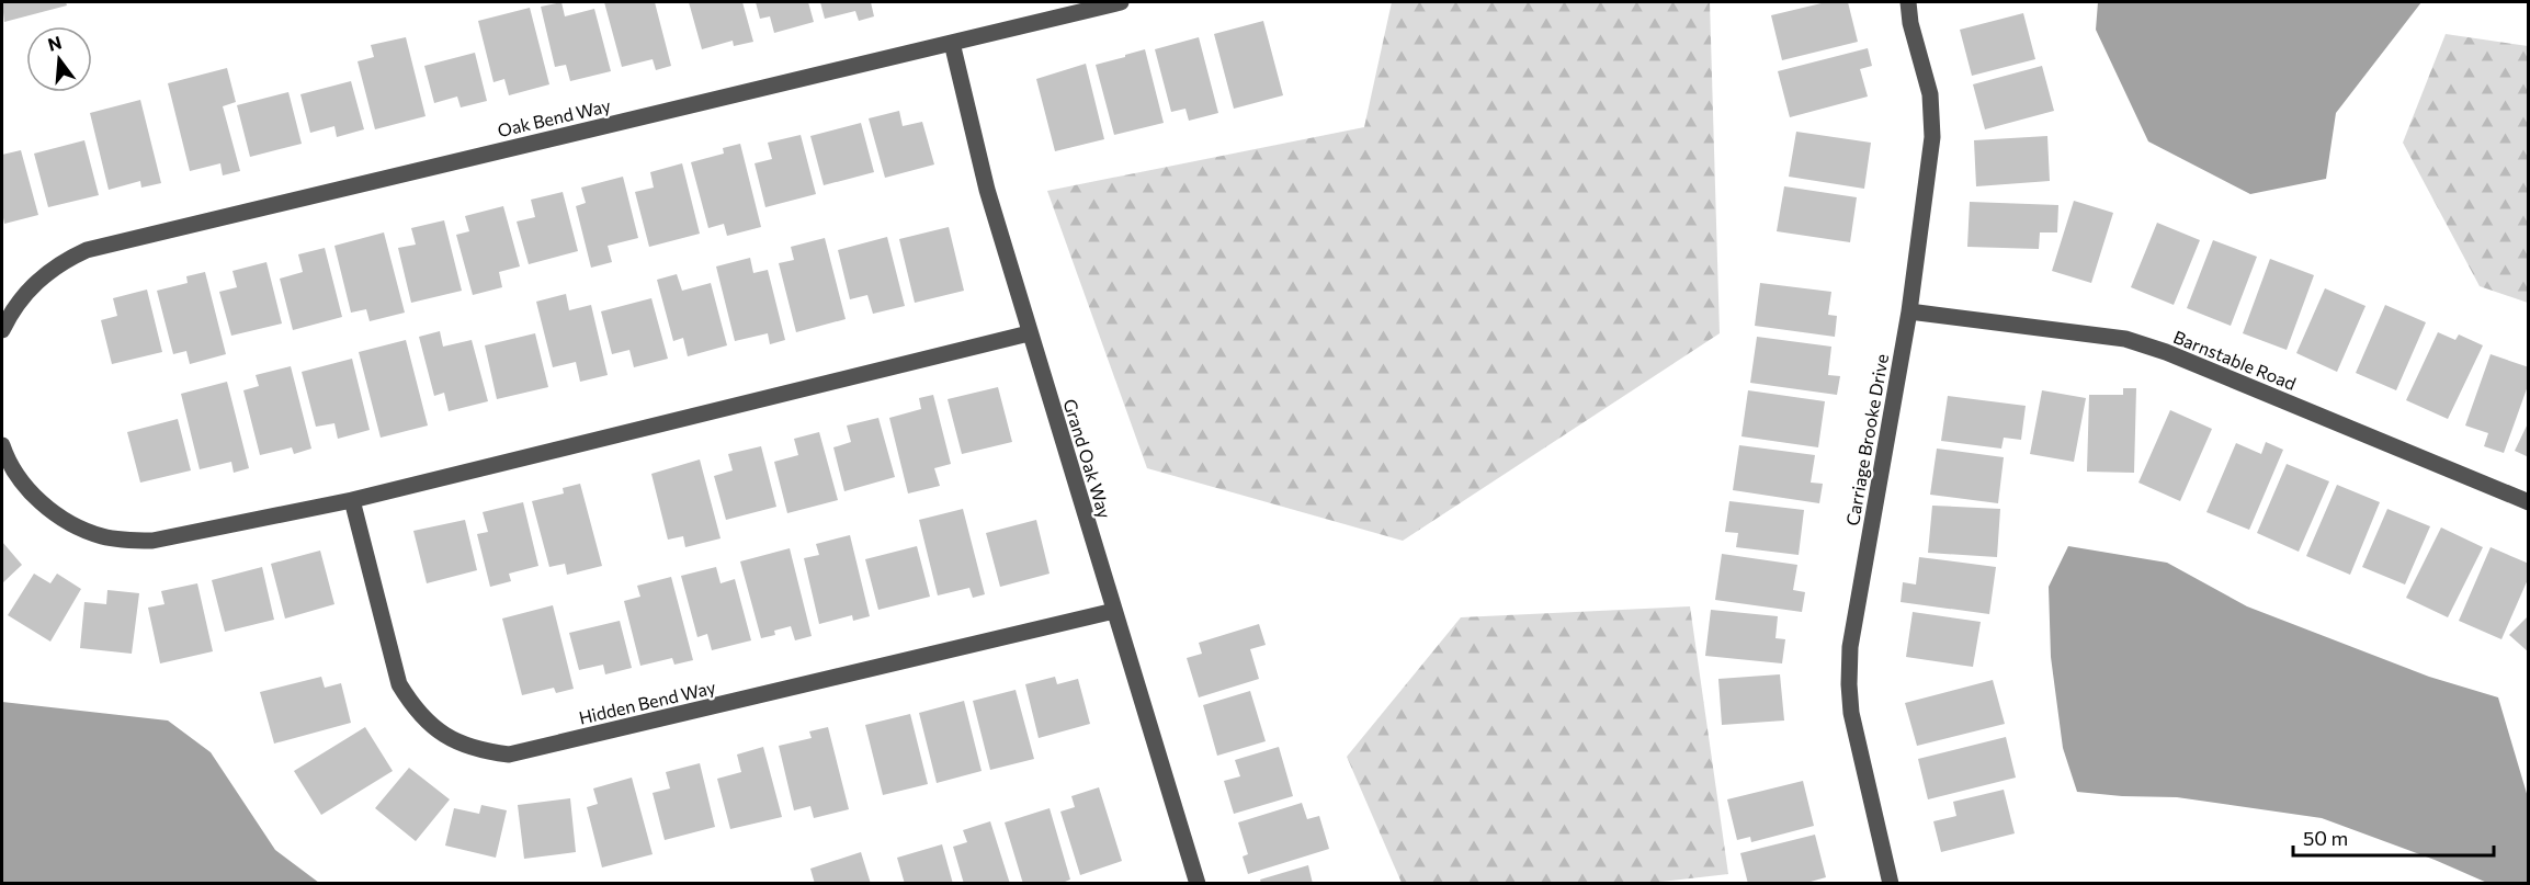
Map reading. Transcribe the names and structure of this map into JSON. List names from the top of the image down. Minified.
{"streets":{"street":["Oak Bend Way","Barnstable Road","Carriage Brooke Drive","Grand Oak Way","Hidden Bend Way"]},"crossings":[["Oak Bend Way","Grand Oak Way"],["Barnstable Road","Carriage Brooke Drive"],["Grand Oak Way","Hidden Bend Way"]],"scale_bar":"50 m","north":"top"}
